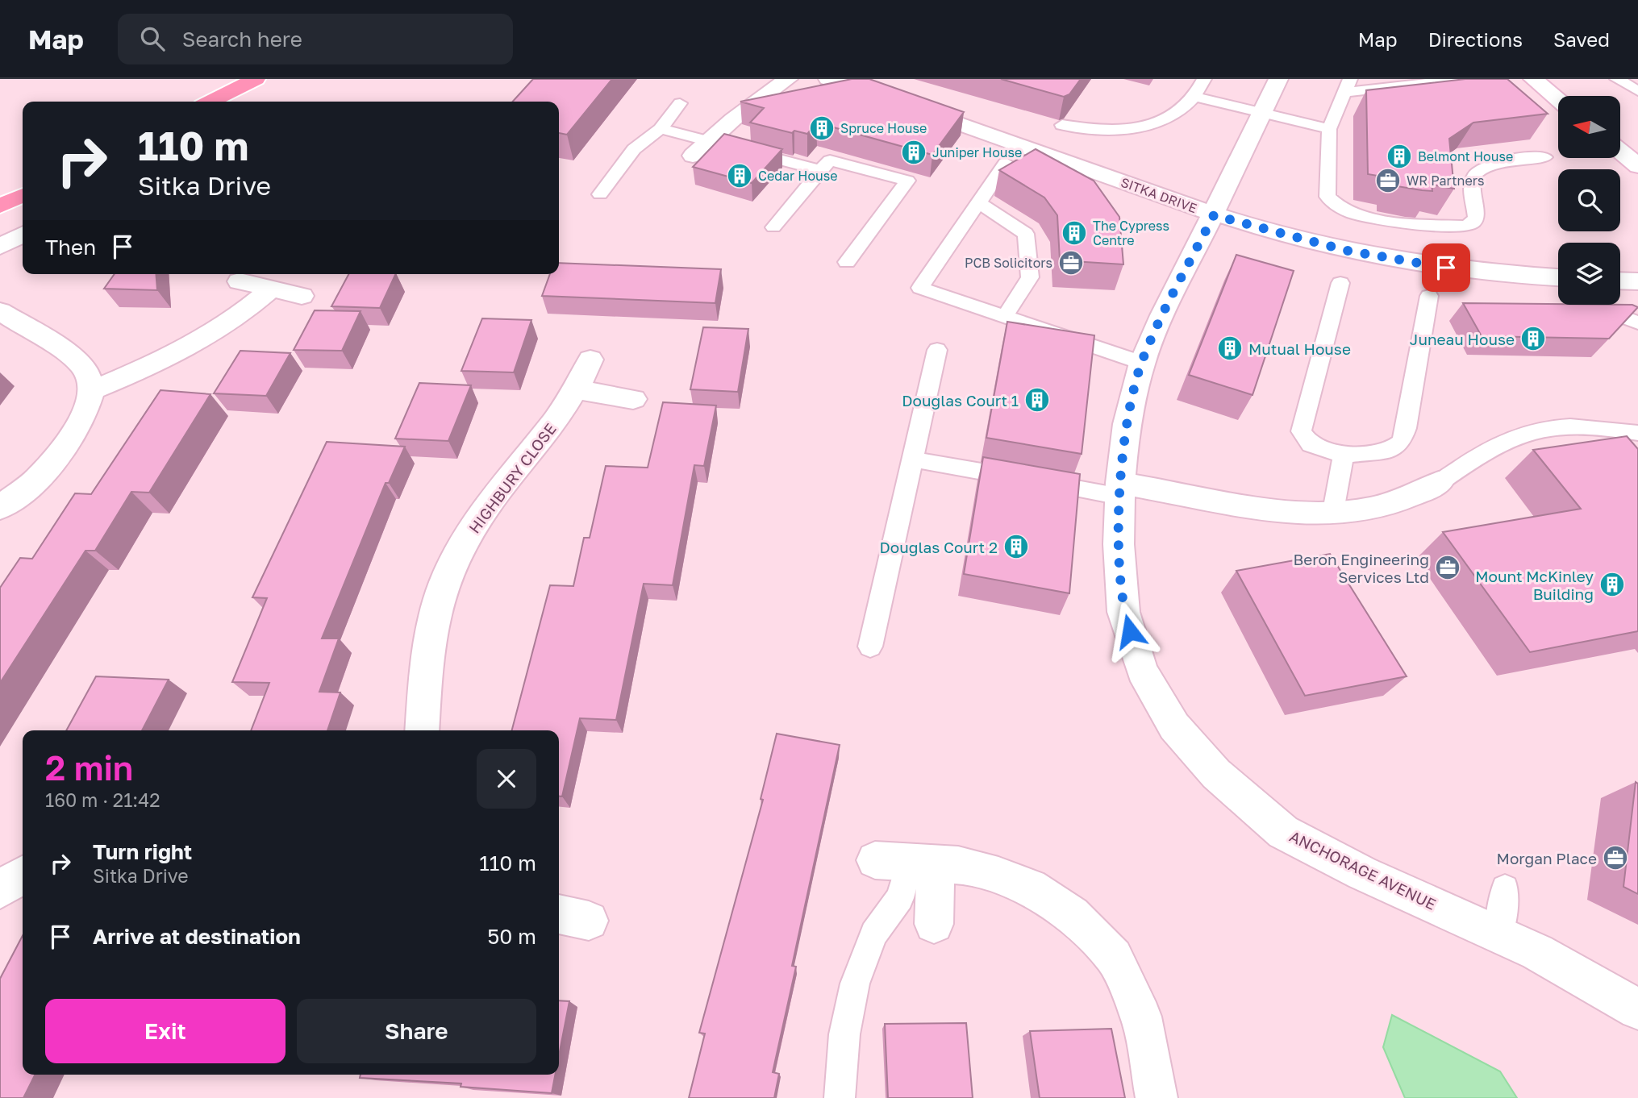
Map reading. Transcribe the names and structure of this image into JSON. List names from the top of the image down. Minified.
{"streets":{"street":["SITKA DRIVE","HIGHBURY CLOSE","ANCHORAGE AVENUE"]},"crossings":[["SITKA DRIVE","ANCHORAGE AVENUE"]],"places":{"building":["Spruce House","Juniper House","Belmont House","Cedar House","The Cypress Centre","Juneau House","Mutual House","Douglas Court 1","Douglas Court 2","Mount McKinley Building"],"office":["WR Partners","PCB Solicitors","Beron Engineering Services Ltd","Morgan Place"]},"north":"left","page":{"header":"Map","search":"Search here","nav":["Map","Directions","Saved"],"turn":["110 m","Sitka Drive"],"then":"Then","heading":["2 min","160 m · 21:42"],"list":[{"name":"Turn right","note":"Sitka Drive","value":"110 m"},{"name":"Arrive at destination","value":"50 m"}],"buttons":["Exit","Share"]}}
